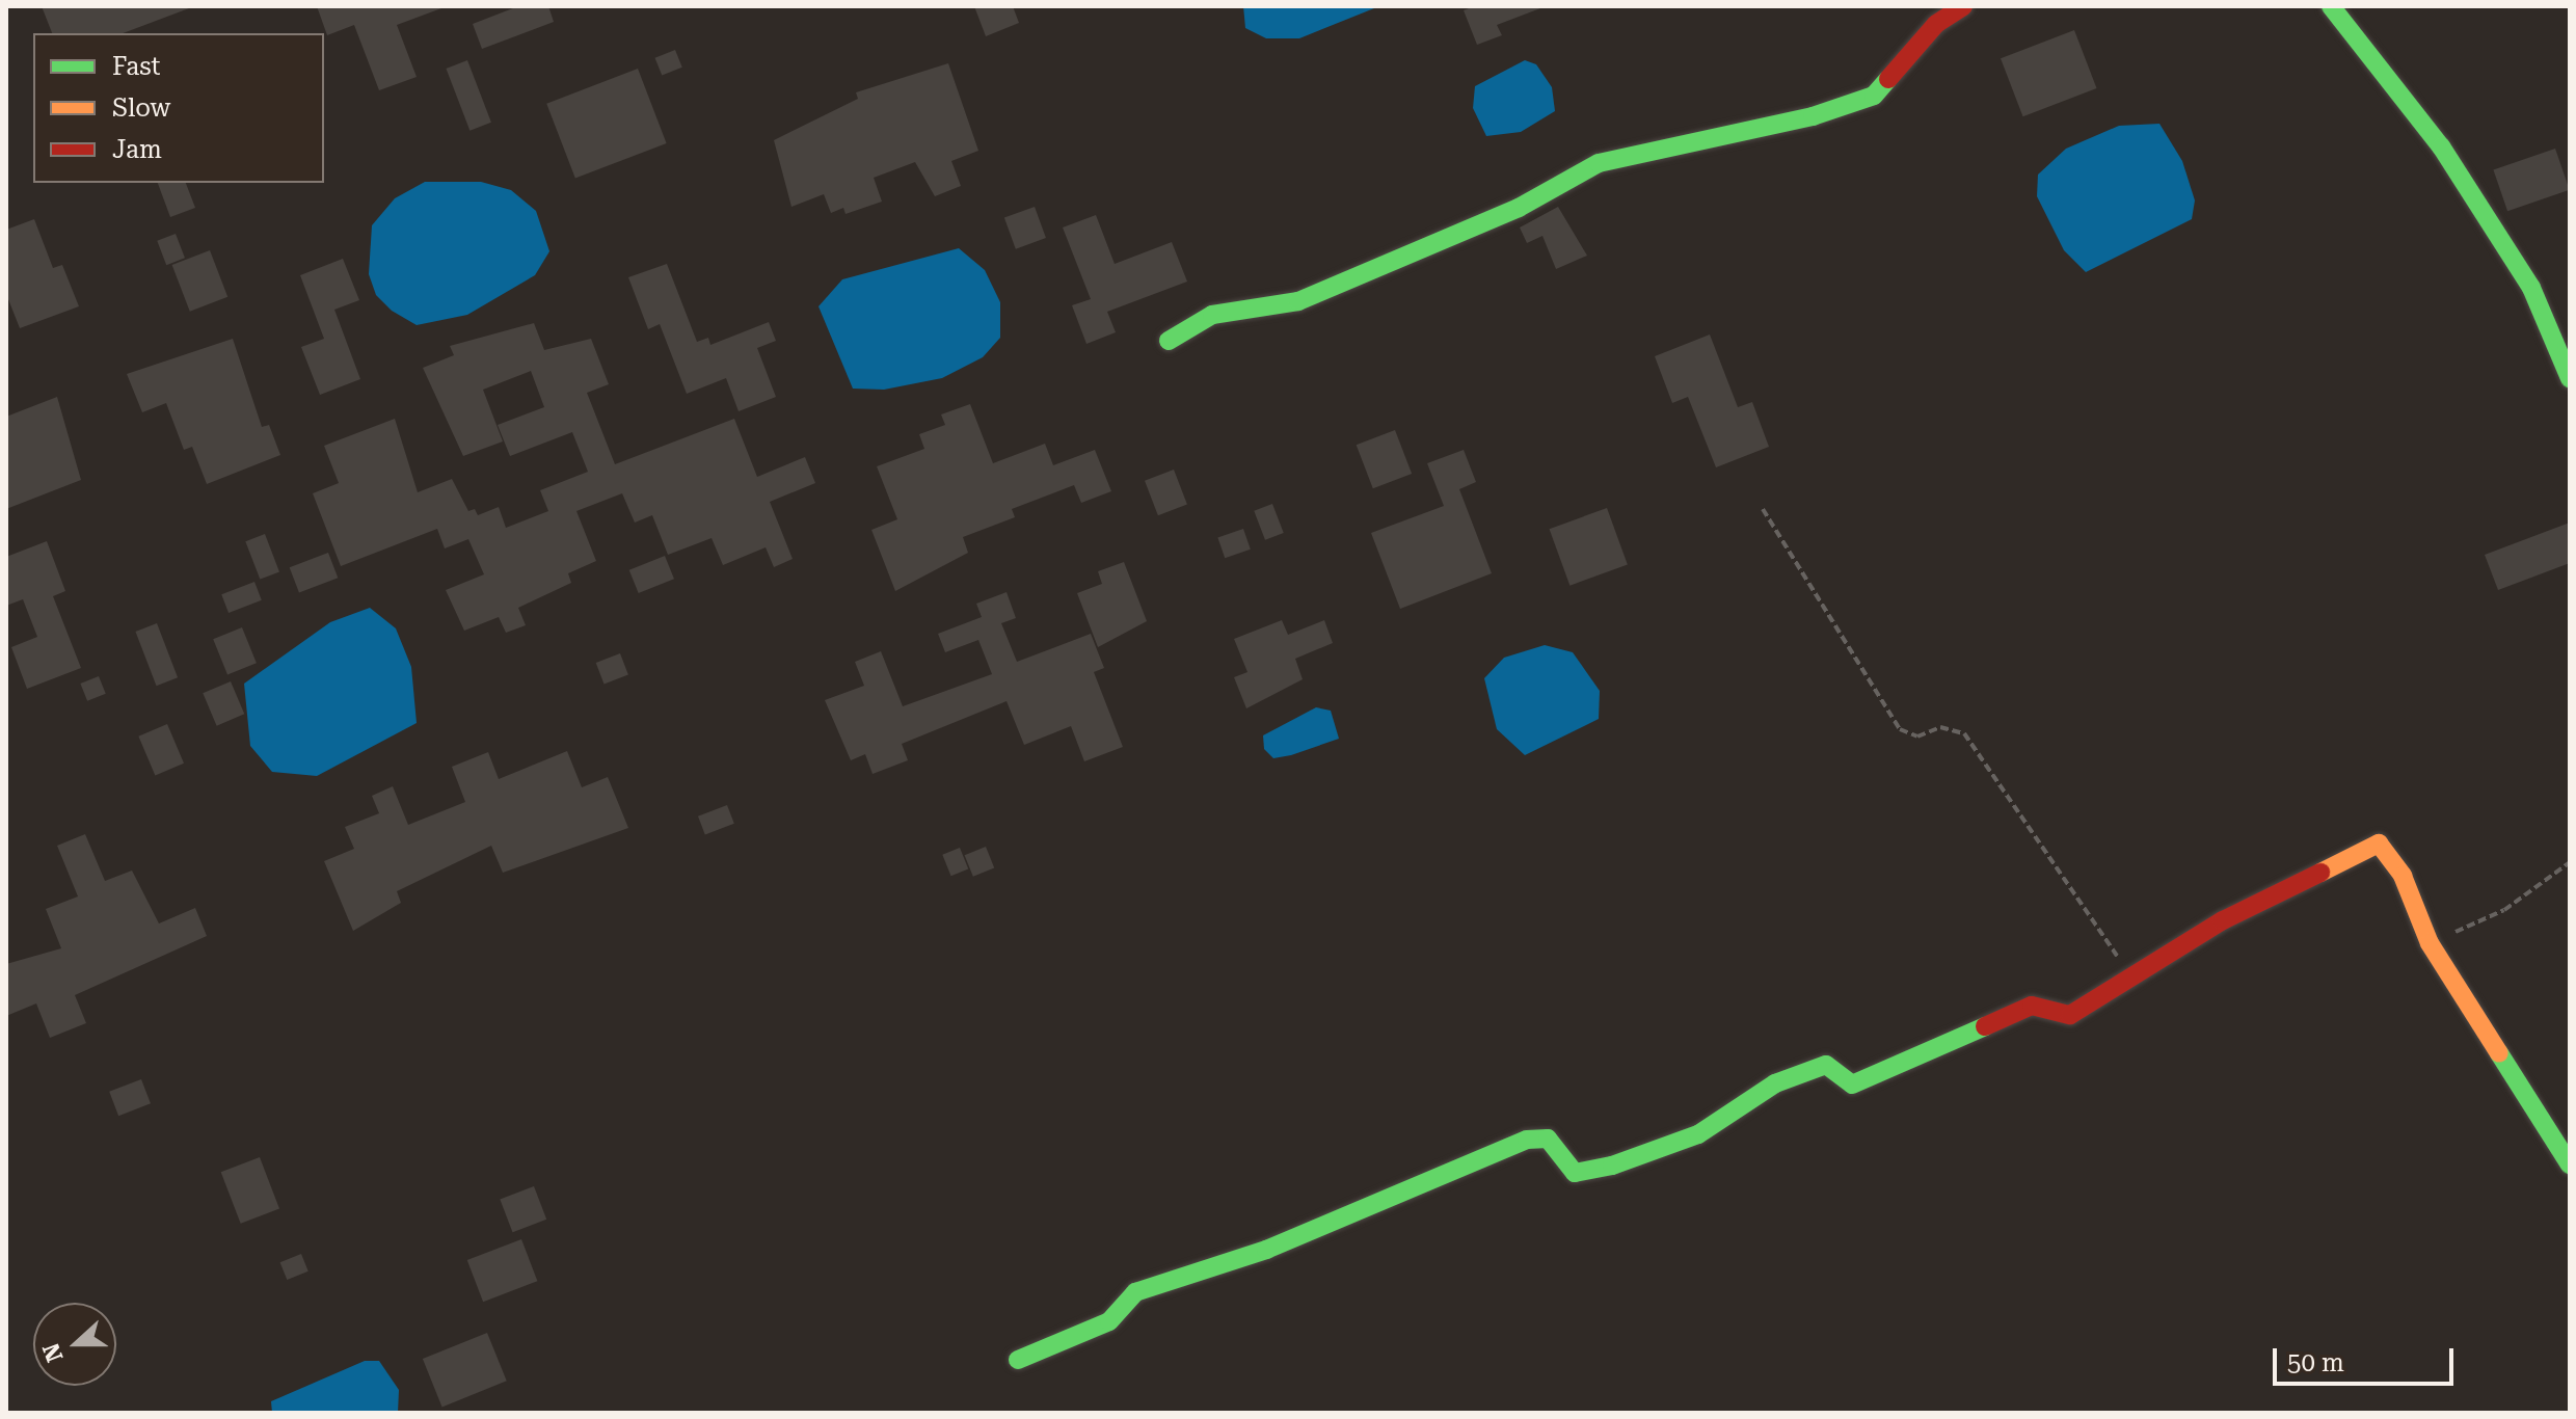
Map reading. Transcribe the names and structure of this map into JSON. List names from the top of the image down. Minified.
{"legend":["Fast","Slow","Jam"],"scale_bar":"50 m","north":"left"}
